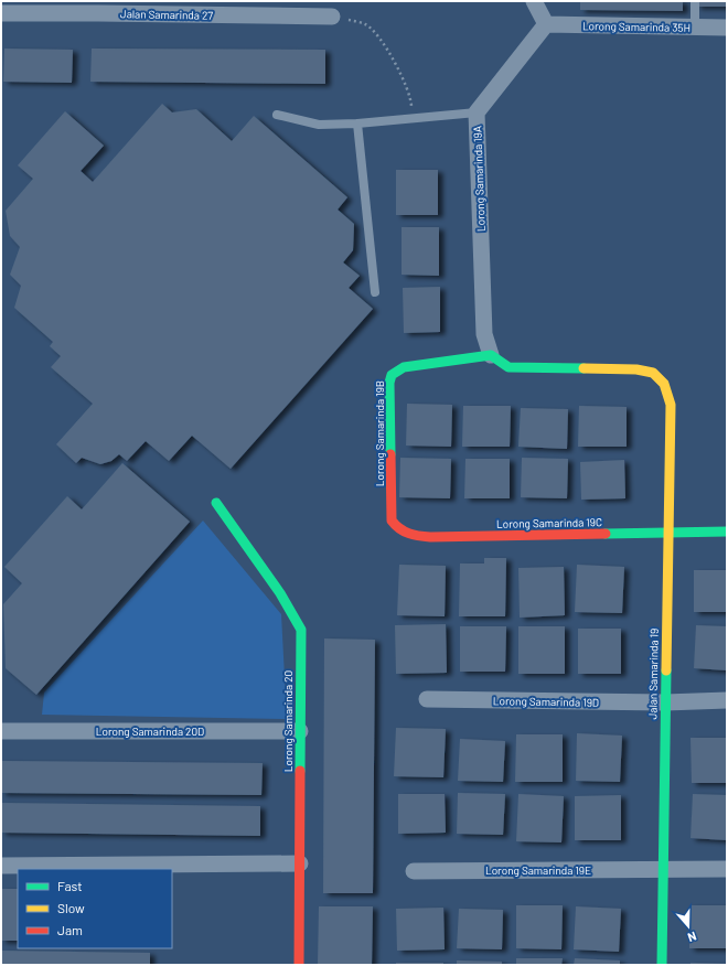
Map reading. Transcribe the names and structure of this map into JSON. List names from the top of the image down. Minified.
{"streets":{"street":["Jalan Samarinda 27","Lorong Samarinda 35H","Lorong Samarinda 19A","Lorong Samarinda 19B","Lorong Samarinda 19C","Jalan Samarinda 19","Lorong Samarinda 19D","Lorong Samarinda 20","Lorong Samarinda 20D","Lorong Samarinda 19E"]},"crossings":[["Lorong Samarinda 35H","Lorong Samarinda 19A"],["Lorong Samarinda 19A","Lorong Samarinda 19B"],["Lorong Samarinda 19A","Jalan Samarinda 19"],["Lorong Samarinda 19B","Lorong Samarinda 19C"],["Lorong Samarinda 19B","Jalan Samarinda 19"],["Lorong Samarinda 19C","Jalan Samarinda 19"],["Jalan Samarinda 19","Lorong Samarinda 19D"],["Jalan Samarinda 19","Lorong Samarinda 19E"],["Lorong Samarinda 20","Lorong Samarinda 20D"]],"legend":["Fast","Slow","Jam"],"north":"bottom"}
